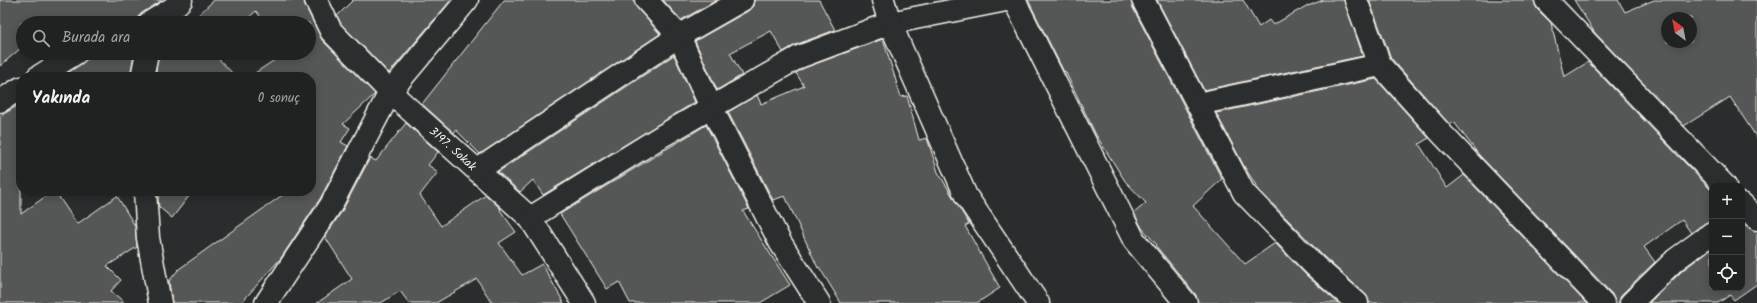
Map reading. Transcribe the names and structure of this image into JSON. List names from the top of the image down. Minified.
{"streets":{"street":["3197. Sokak"]},"north":"top left","page":{"search":"Burada ara","heading":["Yakında","0 sonuç"],"map_buttons":["+","−"]}}
